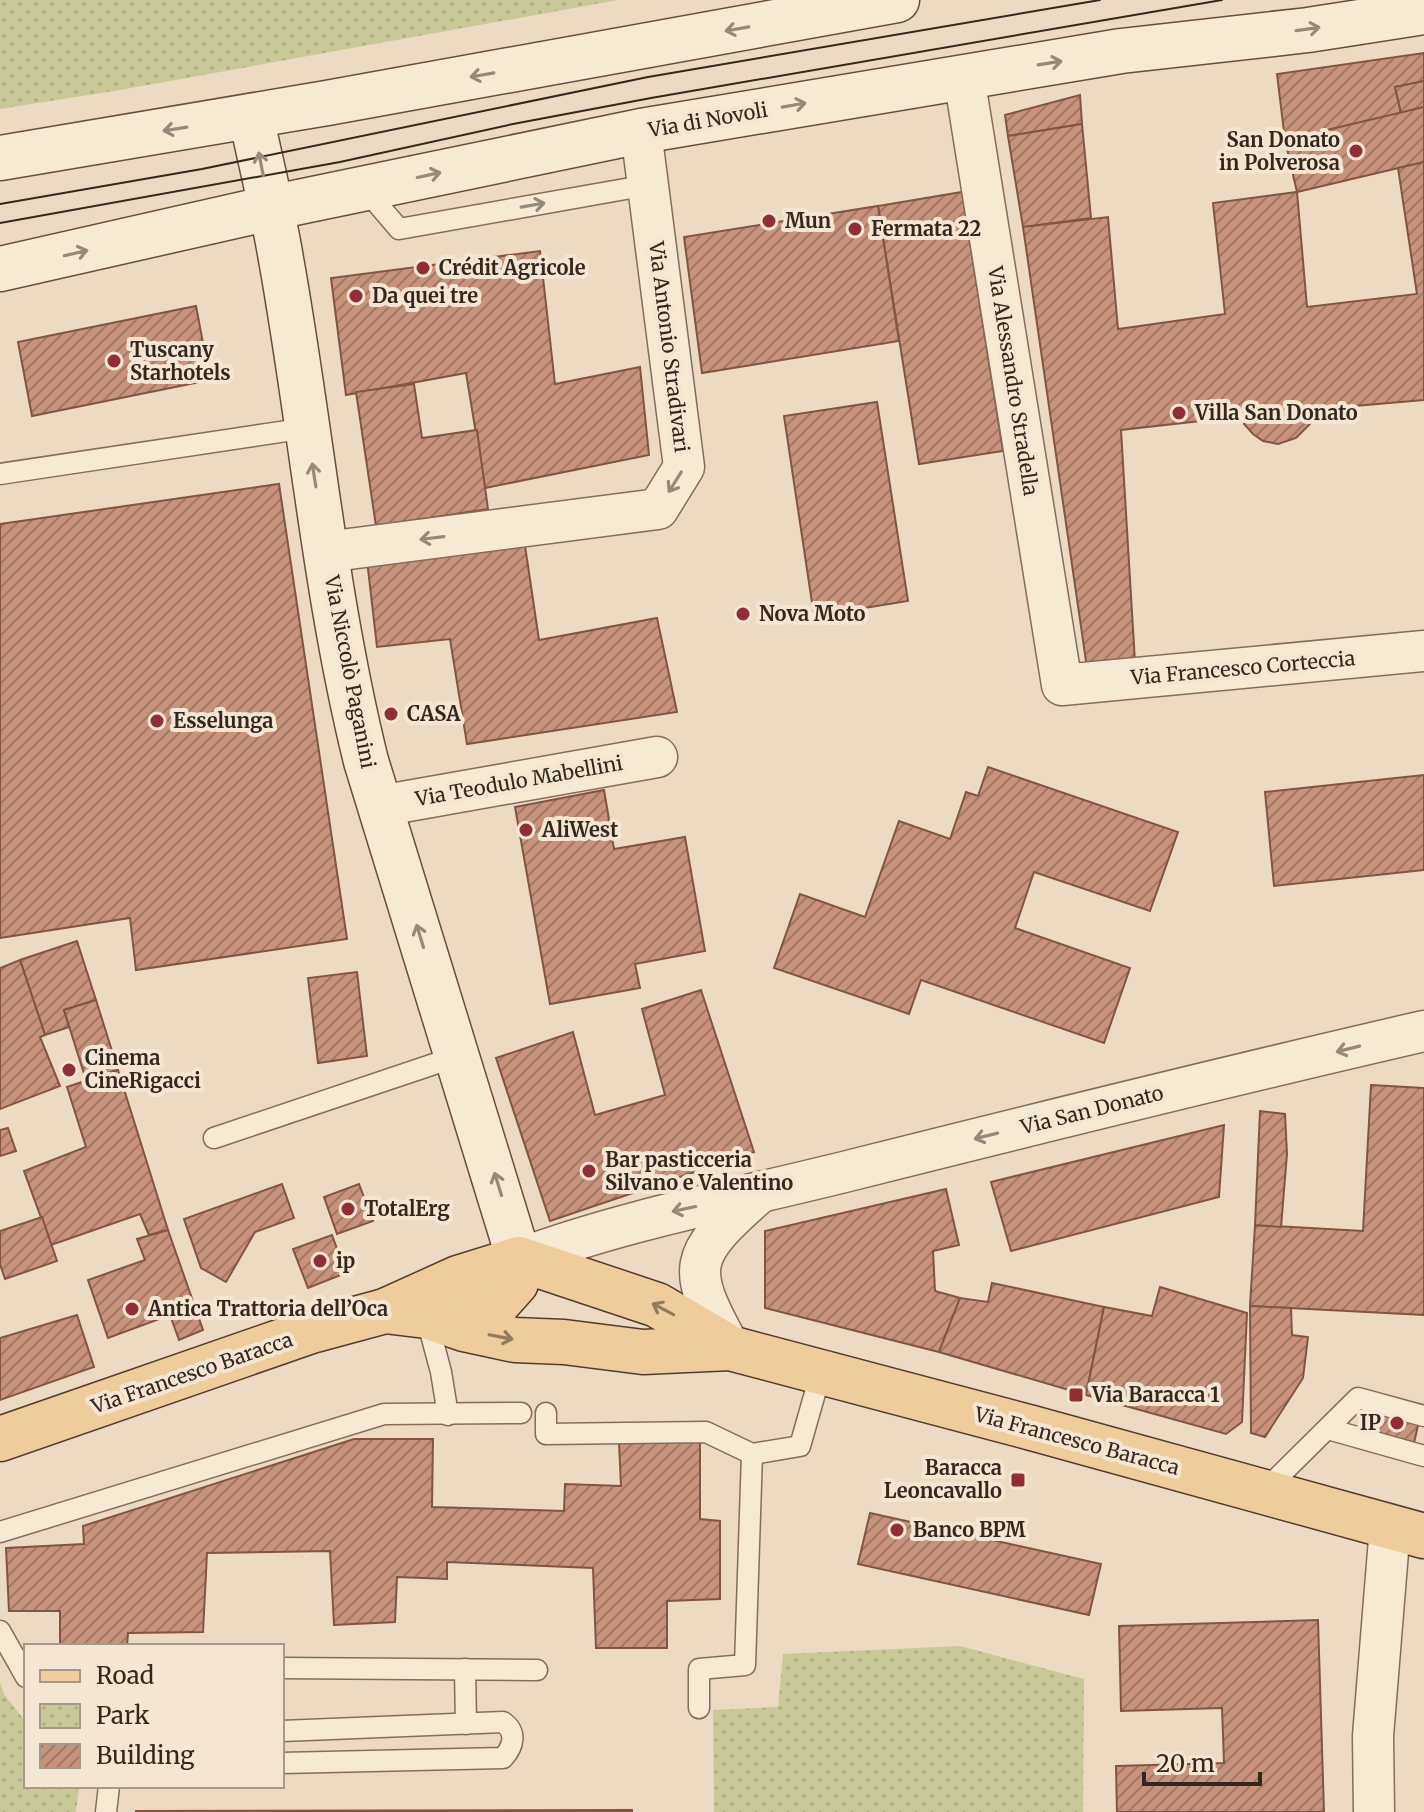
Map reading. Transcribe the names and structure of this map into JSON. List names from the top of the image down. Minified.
{"streets":{"main road":["Via Francesco Baracca"],"street":["Via di Novoli","Via Antonio Stradivari","Via Alessandro Stradella","Via Francesco Corteccia","Via Niccolò Paganini","Via Teodulo Mabellini","Via San Donato"]},"crossings":[["Via di Novoli","Via Antonio Stradivari"],["Via di Novoli","Via Alessandro Stradella"],["Via di Novoli","Via Niccolò Paganini"],["Via Antonio Stradivari","Via Niccolò Paganini"],["Via Alessandro Stradella","Via Francesco Corteccia"],["Via Niccolò Paganini","Via Teodulo Mabellini"],["Via Niccolò Paganini","Via Francesco Baracca"]],"one_way":["Via Niccolò Paganini","Via San Donato"],"places":{"other":["San Donato in Polverosa","Mun","Fermata 22","Crédit Agricole","Da quei tre","Tuscany Starhotels","Villa San Donato","Nova Moto","CASA","Esselunga","AliWest","Cinema CineRigacci","Bar pasticceria Silvano e Valentino","TotalErg","ip","Antica Trattoria dell’Oca","IP","Banco BPM"],"transit":["Via Baracca 1","Baracca Leoncavallo"]},"legend":["Road","Park","Building"],"scale_bar":"20 m"}
